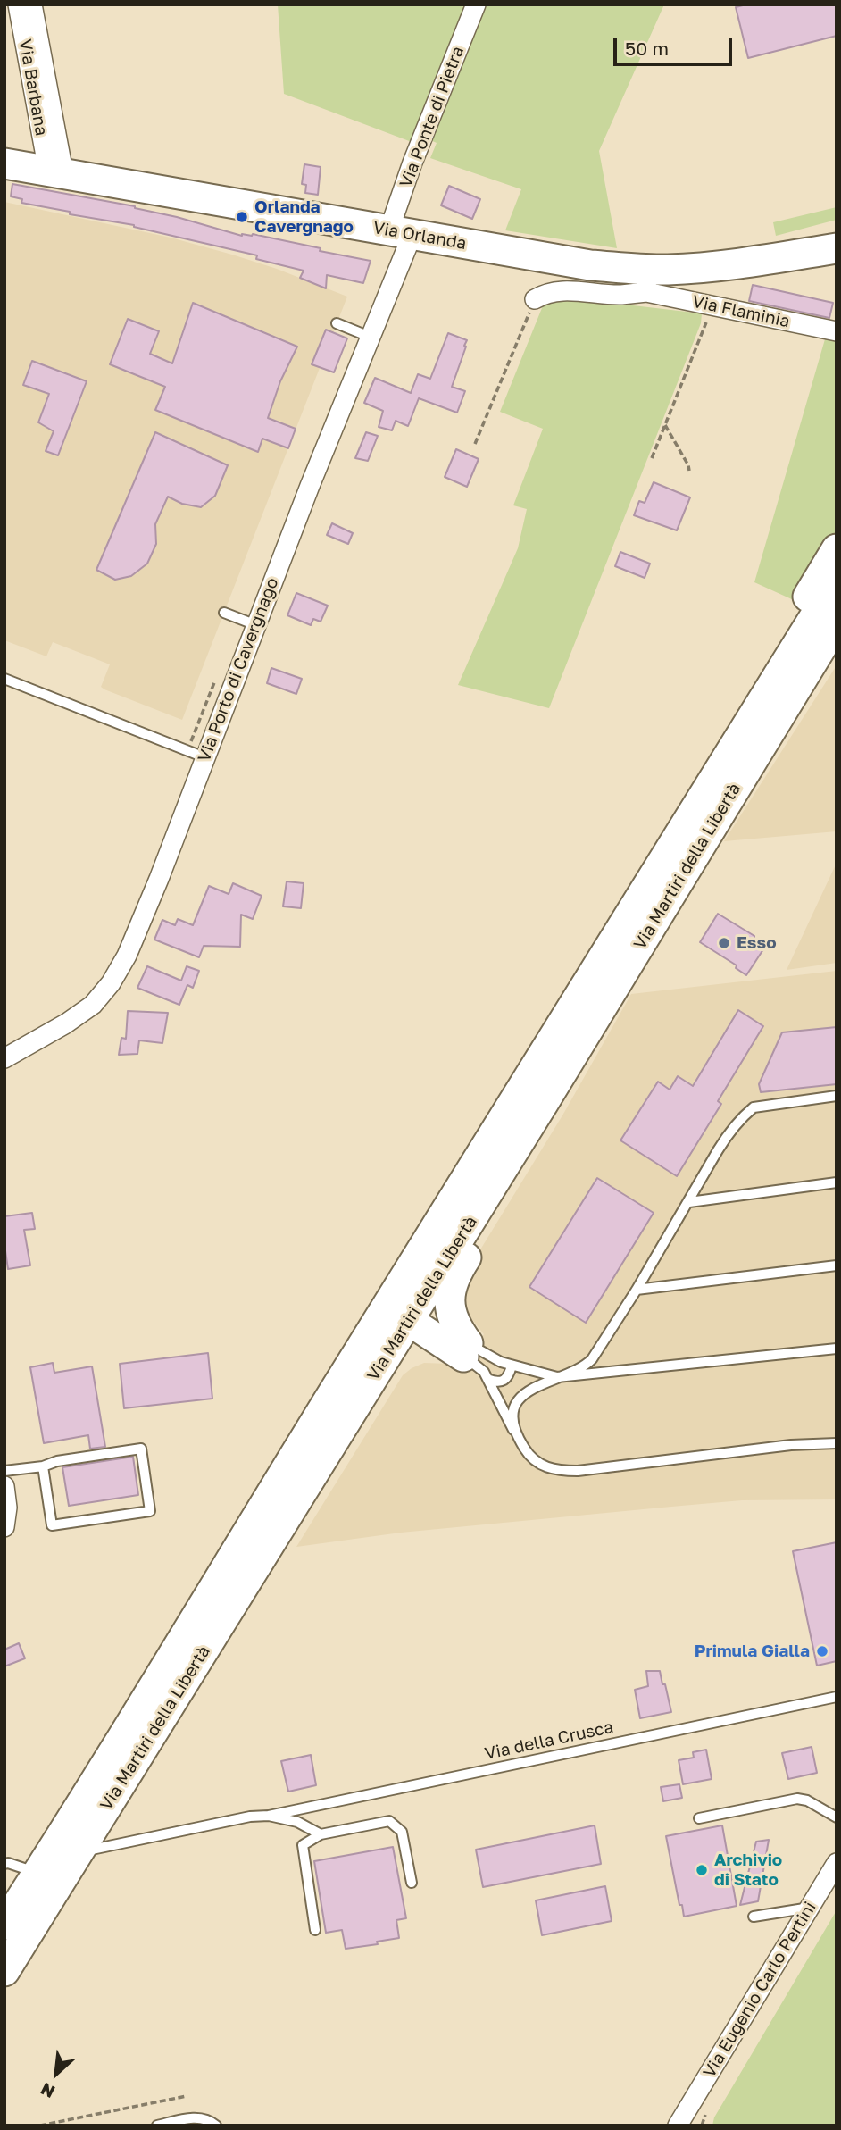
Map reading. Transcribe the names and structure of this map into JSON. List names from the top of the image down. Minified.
{"streets":{"main road":["Via Orlanda","Via Martiri della Libertà"],"street":["Via Barbana","Via Ponte di Pietra","Via Flaminia","Via Porto di Cavergnago","Via Eugenio Carlo Pertini"],"lane":["Via della Crusca"]},"crossings":[["Via Barbana","Via Orlanda"],["Via Ponte di Pietra","Via Orlanda"],["Via Ponte di Pietra","Via Porto di Cavergnago"],["Via Orlanda","Via Flaminia"],["Via Orlanda","Via Porto di Cavergnago"]],"places":["Orlanda Cavergnago","Esso","Primula Gialla","Archivio di Stato"],"scale_bar":"50 m","north":"bottom left"}
